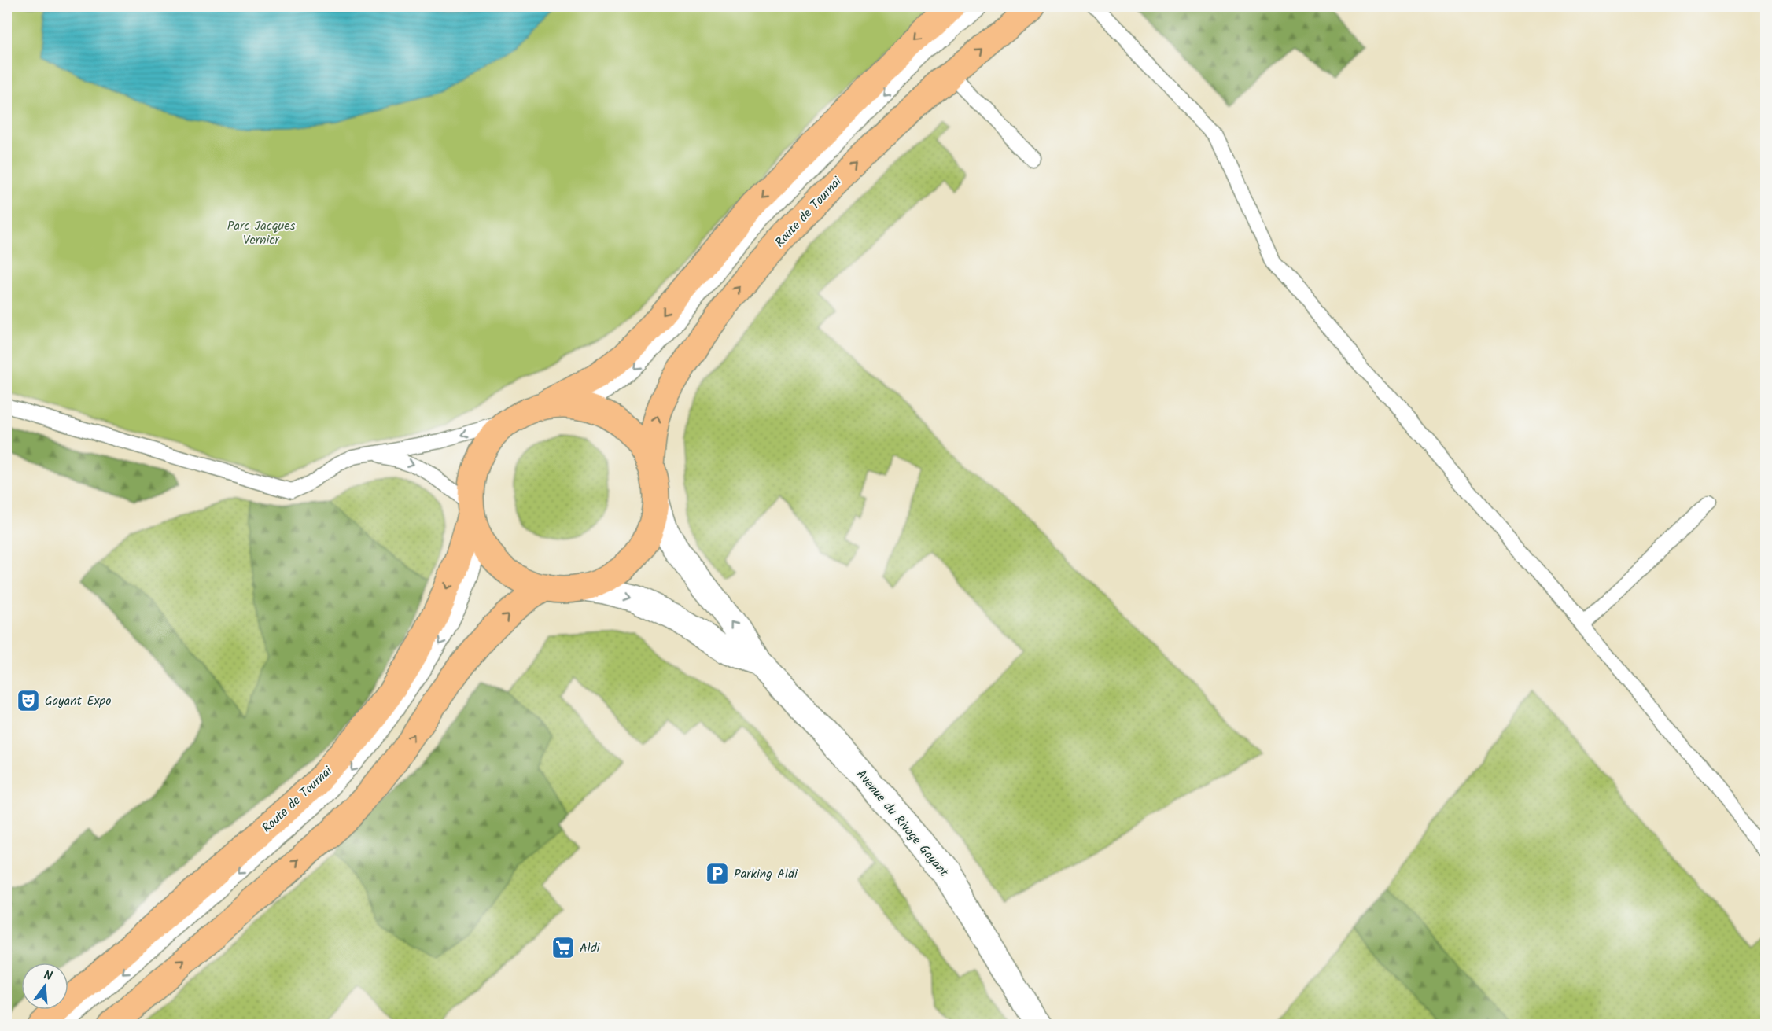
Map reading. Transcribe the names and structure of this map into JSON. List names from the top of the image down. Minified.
{"streets":{"main road":["Route de Tournai"],"street":["Avenue du Rivage Gayant"]},"parks":["Parc Jacques Vernier"],"places":{"theatre":["Gayant Expo"],"parking":["Parking Aldi"],"supermarket":["Aldi"]},"north":"top"}
